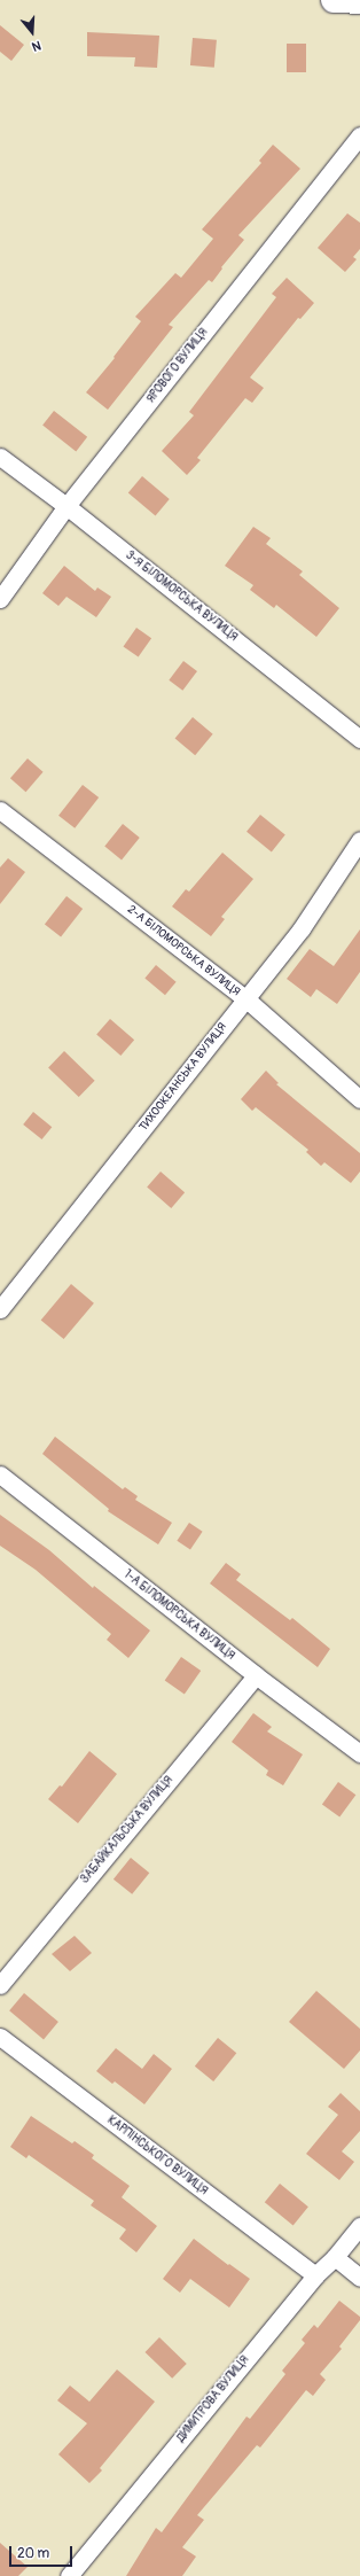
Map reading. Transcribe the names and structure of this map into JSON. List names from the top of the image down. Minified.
{"streets":{"street":["ЯРОВОГО ВУЛИЦЯ","3-Я БІЛОМОРСЬКА ВУЛИЦЯ","2-А БІЛОМОРСЬКА ВУЛИЦЯ","ТИХООКЕАНСЬКА ВУЛИЦЯ","1-А БІЛОМОРСЬКА ВУЛИЦЯ","ЗАБАЙКАЛЬСЬКА ВУЛИЦЯ","КАРПІНСЬКОГО ВУЛИЦЯ","ДИМИТРОВА ВУЛИЦЯ"]},"crossings":[["ЯРОВОГО ВУЛИЦЯ","3-Я БІЛОМОРСЬКА ВУЛИЦЯ"],["2-А БІЛОМОРСЬКА ВУЛИЦЯ","ТИХООКЕАНСЬКА ВУЛИЦЯ"],["1-А БІЛОМОРСЬКА ВУЛИЦЯ","ЗАБАЙКАЛЬСЬКА ВУЛИЦЯ"],["КАРПІНСЬКОГО ВУЛИЦЯ","ДИМИТРОВА ВУЛИЦЯ"]],"scale_bar":"20 m","north":"bottom"}
